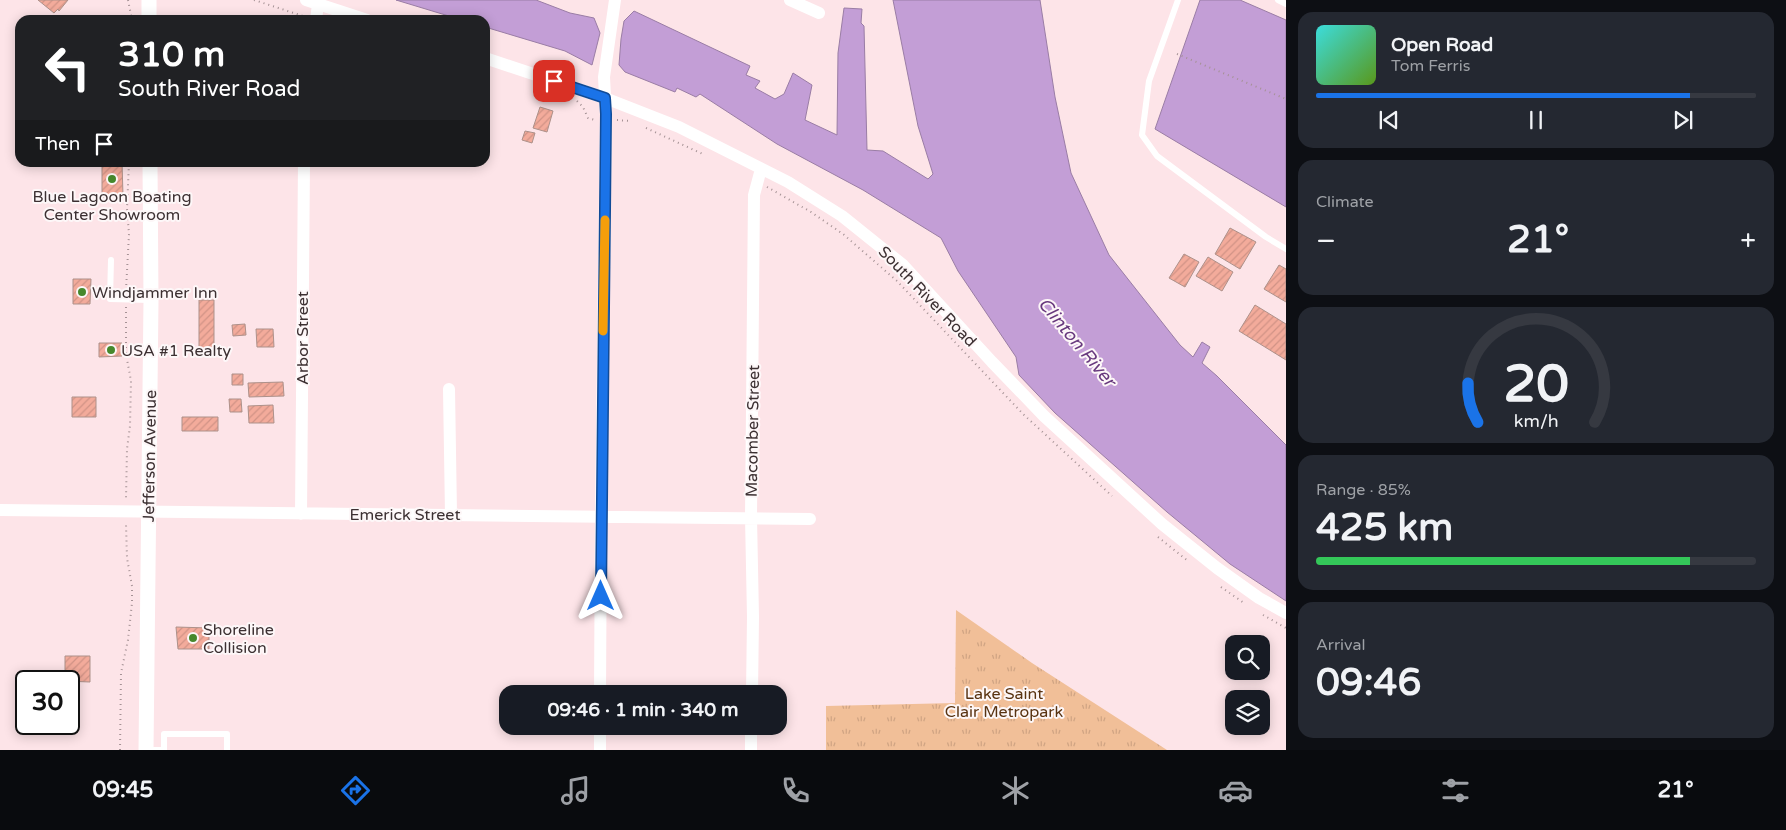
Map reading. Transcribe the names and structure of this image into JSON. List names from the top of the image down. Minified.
{"streets":{"street":["South River Road","Arbor Street","Macomber Street","Jefferson Avenue","Emerick Street"]},"crossings":[["South River Road","Macomber Street"],["Arbor Street","Emerick Street"],["Macomber Street","Emerick Street"],["Jefferson Avenue","Emerick Street"]],"water":["Clinton River"],"parks":["Lake Saint Clair Metropark"],"places":["Blue Lagoon Boating Center Showroom","Windjammer Inn","USA #1 Realty","Shoreline Collision"],"page":{"turn":["310 m","South River Road"],"song":["Open Road","Tom Ferris"],"then":"Then","tile":["Climate",["Range · 85%","425 km"],["Arrival","09:46"]],"heat":["−","21°","+"],"limit":"30","trip":"09:46 · 1 min · 340 m","tabs":["09:45","21°"],"gauge":["20","km/h"]}}
